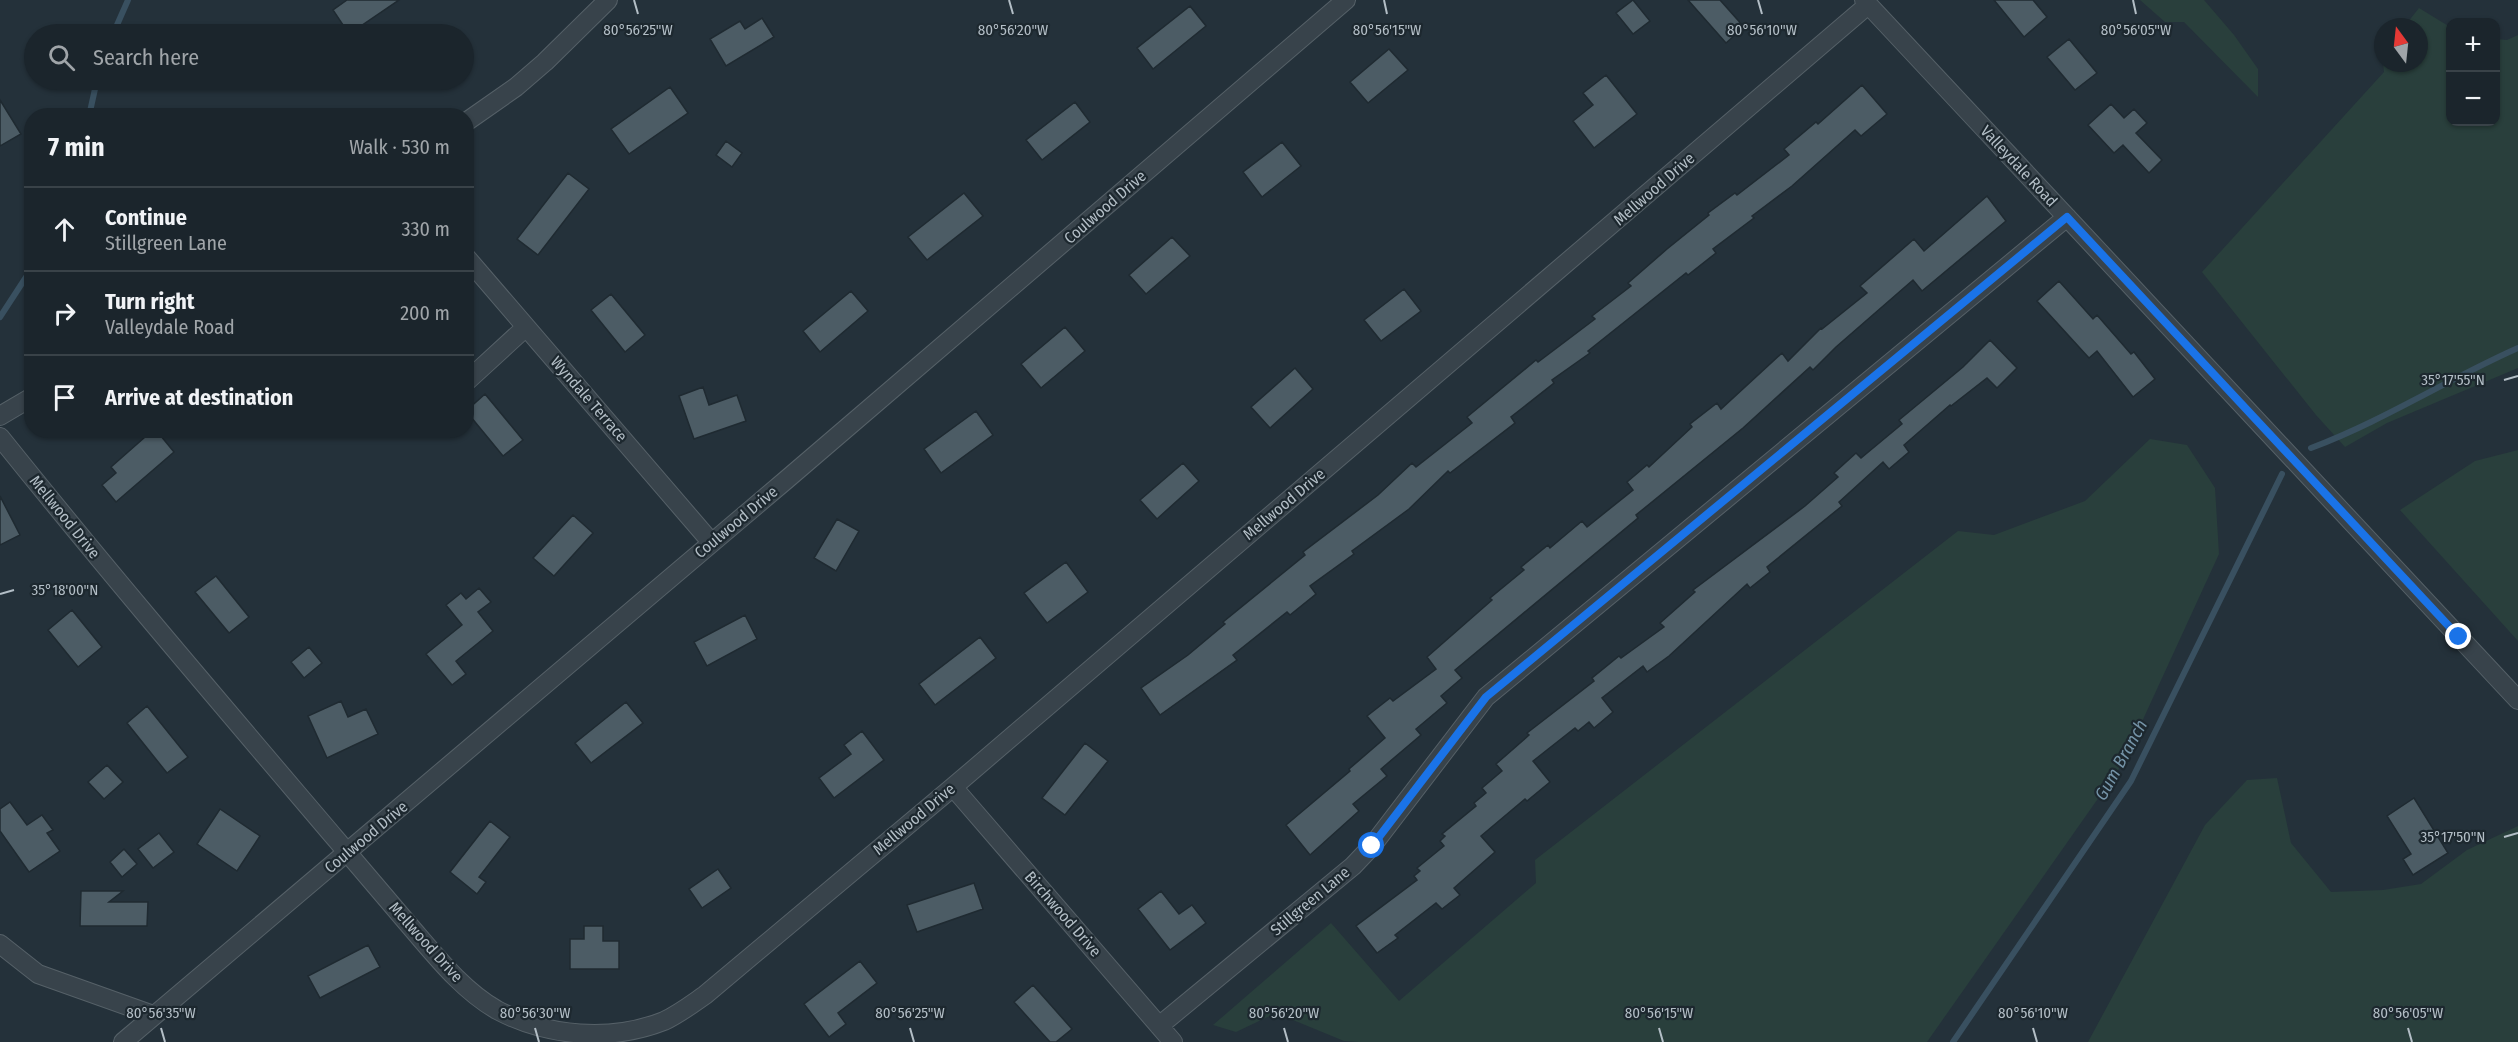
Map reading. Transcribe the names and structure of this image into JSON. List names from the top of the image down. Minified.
{"streets":{"street":["Valleydale Road","Mellwood Drive","Coulwood Drive","Wyndale Terrace","Stillgreen Lane","Birchwood Drive"]},"crossings":[["Valleydale Road","Mellwood Drive"],["Valleydale Road","Stillgreen Lane"],["Mellwood Drive","Coulwood Drive"],["Mellwood Drive","Birchwood Drive"],["Coulwood Drive","Wyndale Terrace"],["Stillgreen Lane","Birchwood Drive"]],"water":["Gum Branch"],"north":"top","page":{"map_buttons":["+","−"],"search":"Search here","heading":["7 min","Walk · 530 m"],"list":[["Continue","Stillgreen Lane","330 m"],["Turn right","Valleydale Road","200 m"],"Arrive at destination"]},"coordinates":["80°56'25\"W","80°56'20\"W","80°56'15\"W","80°56'10\"W","80°56'05\"W","35°17'55\"N","35°18'00\"N","35°17'50\"N","80°56'35\"W","80°56'30\"W"]}
